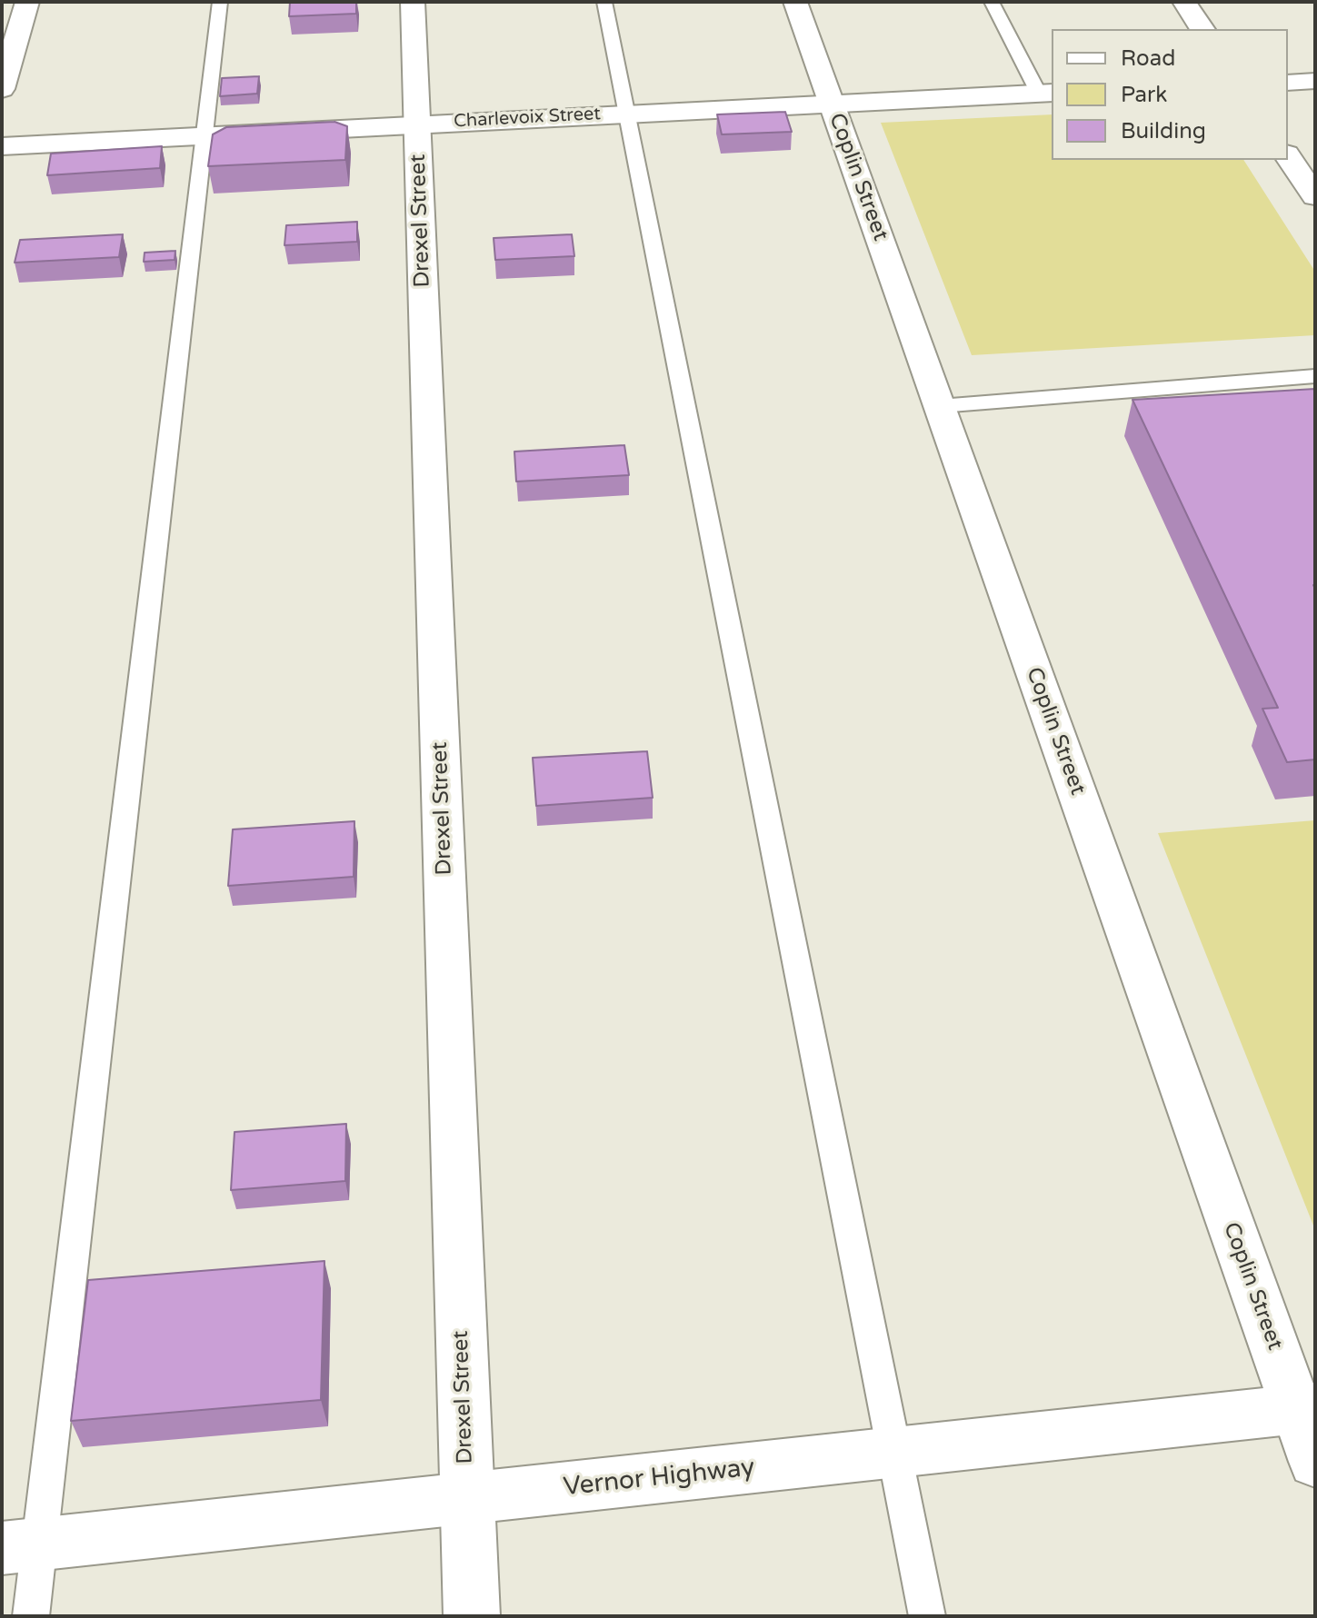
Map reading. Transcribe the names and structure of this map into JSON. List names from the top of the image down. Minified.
{"streets":{"street":["Charlevoix Street","Coplin Street","Drexel Street","Vernor Highway"]},"crossings":[["Charlevoix Street","Coplin Street"],["Charlevoix Street","Drexel Street"],["Coplin Street","Vernor Highway"],["Drexel Street","Vernor Highway"]],"legend":["Road","Park","Building"]}
